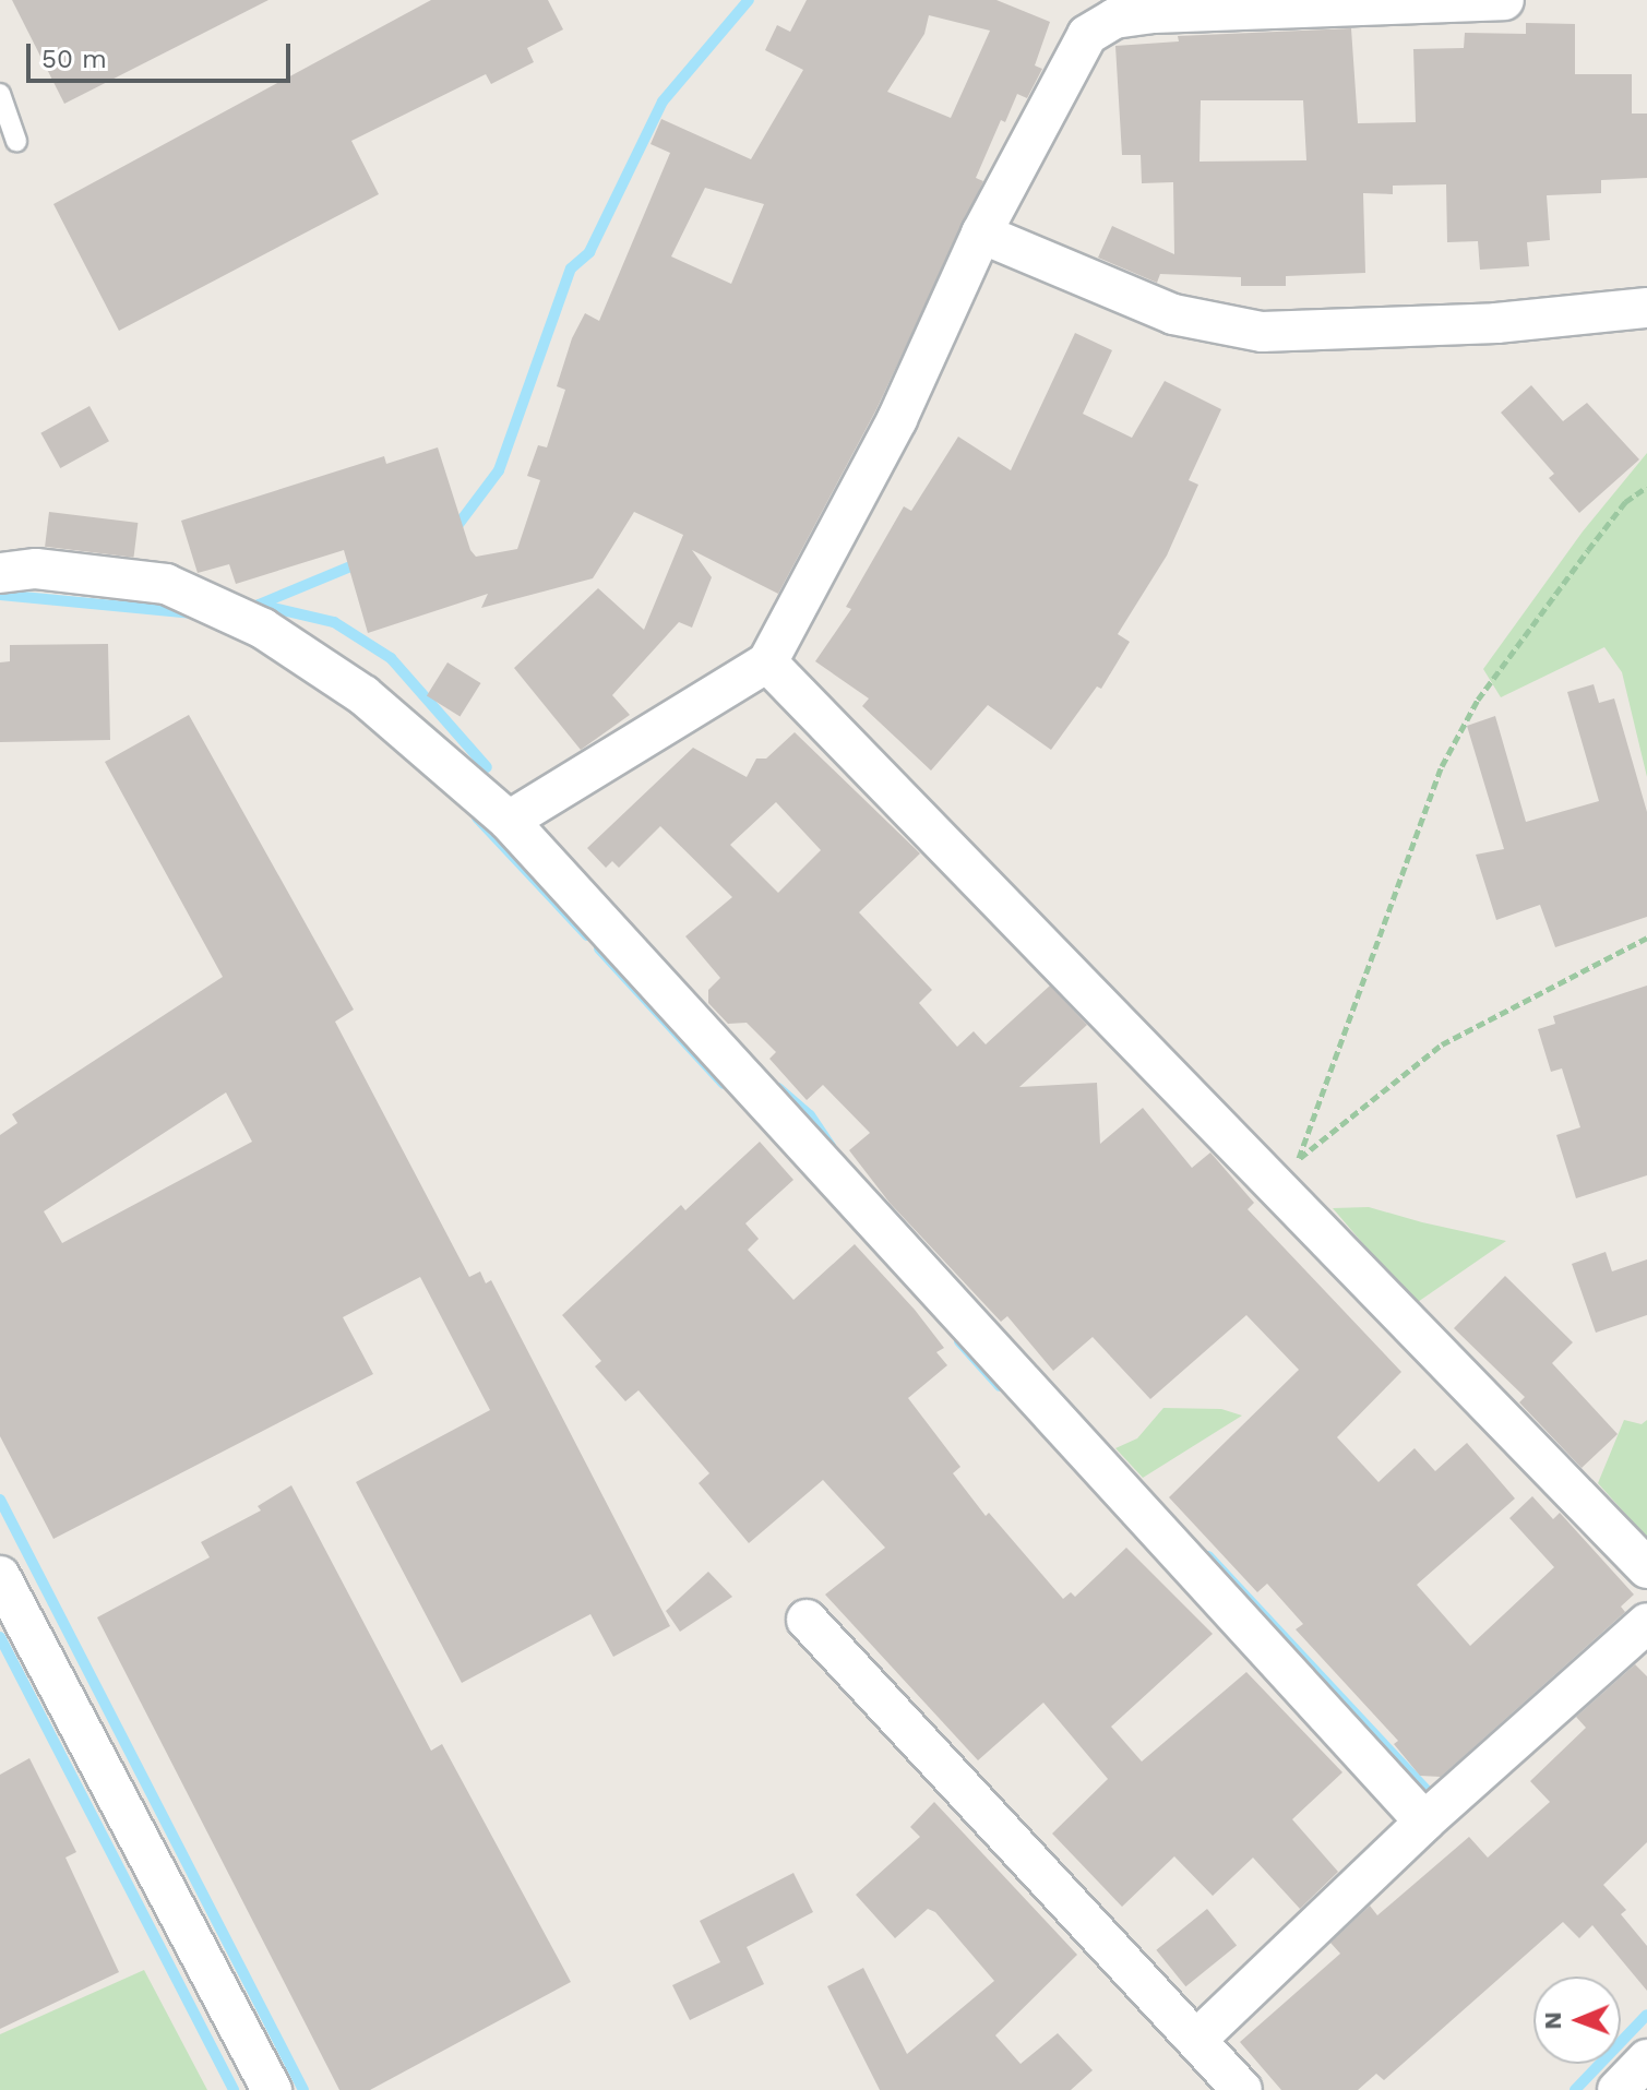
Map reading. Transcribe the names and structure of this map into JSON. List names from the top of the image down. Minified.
{"scale_bar":"50 m","north":"left"}
